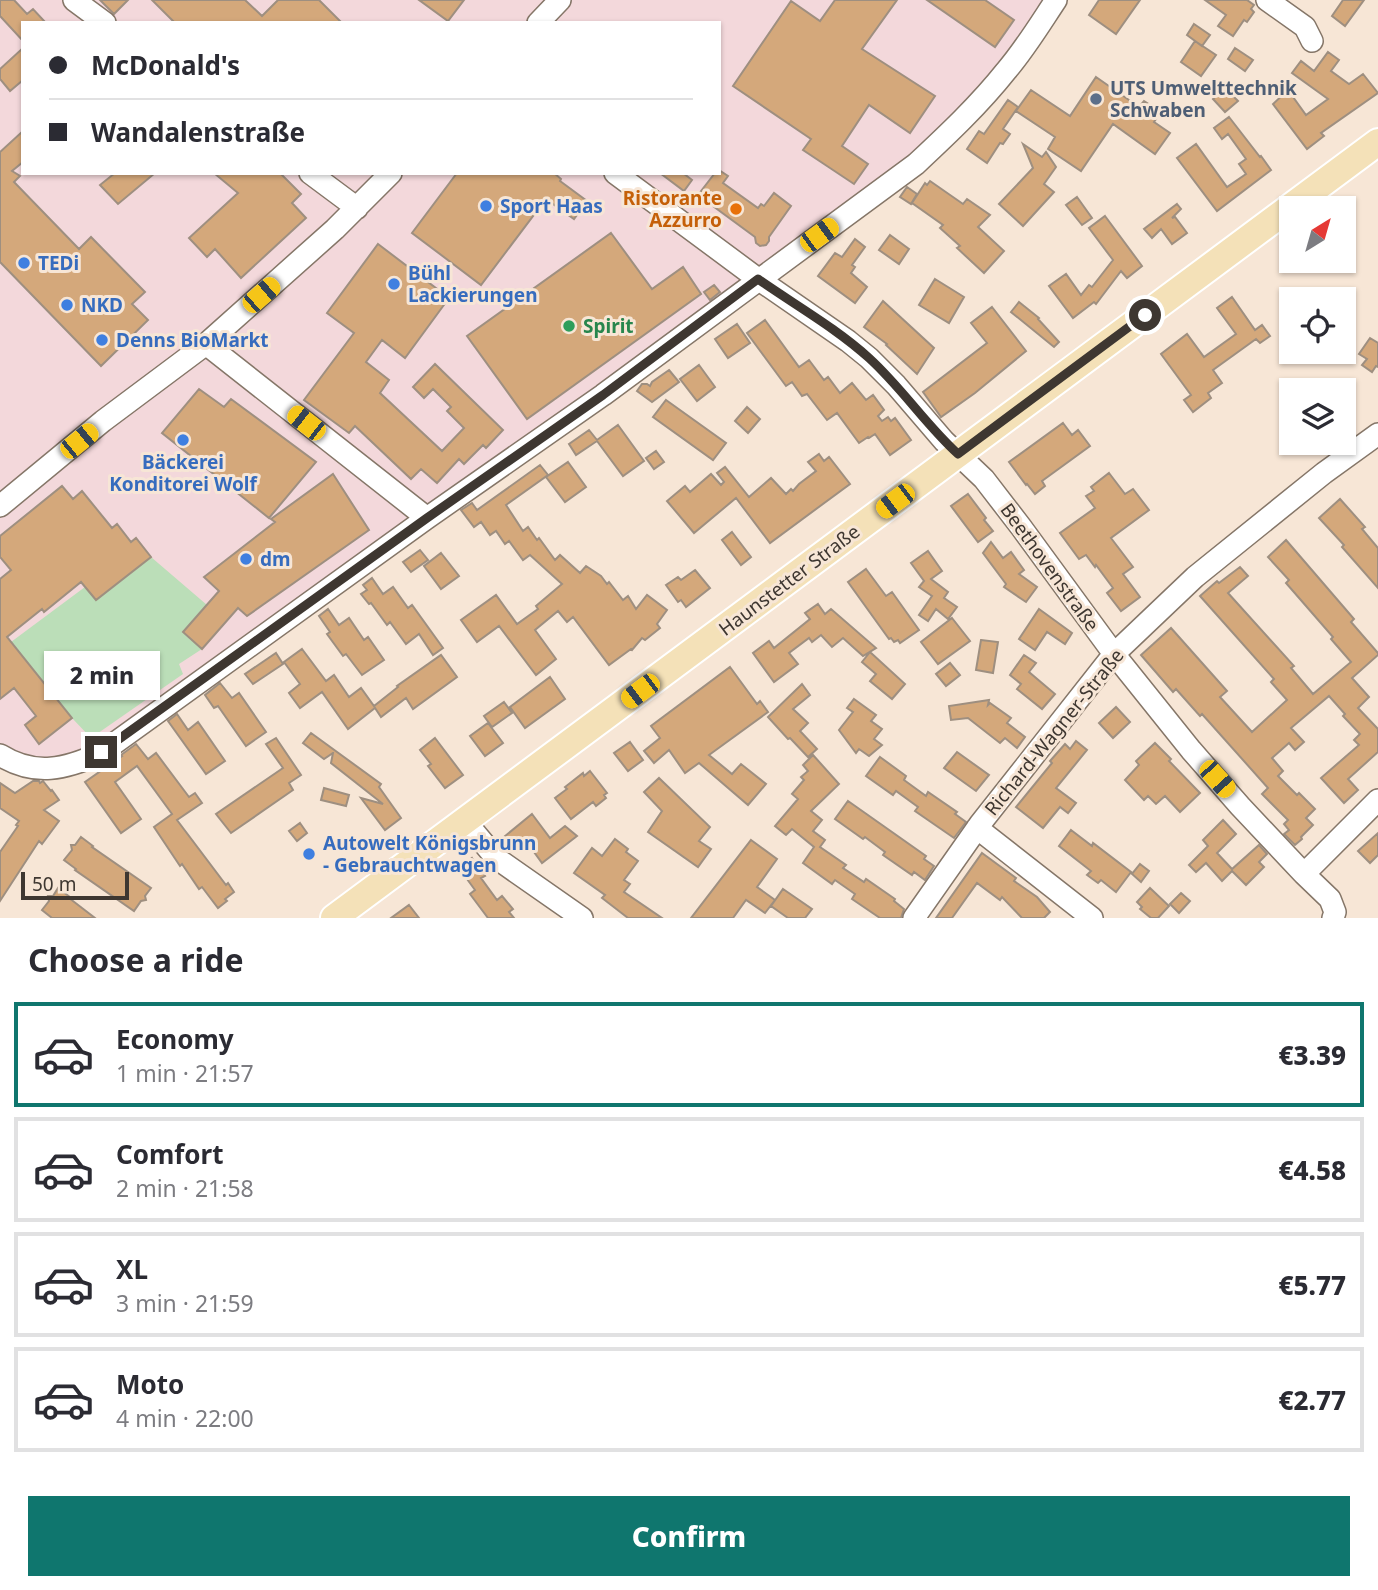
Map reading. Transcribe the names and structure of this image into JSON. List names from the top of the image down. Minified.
{"streets":{"main road":["Haunstetter Straße"],"street":["Beethovenstraße","Richard-Wagner-Straße"]},"crossings":[["Beethovenstraße","Haunstetter Straße"],["Beethovenstraße","Richard-Wagner-Straße"]],"places":["UTS Umwelttechnik Schwaben","Sport Haas","Ristorante Azzurro","TEDi","Bühl Lackierungen","NKD","Spirit","Denns BioMarkt","Bäckerei Konditorei Wolf","dm","Autowelt Königsbrunn - Gebrauchtwagen"],"scale_bar":"50 m","north":"top right","page":{"banner":["McDonald's","Wandalenstraße"],"bubble":"2 min","scale":"50 m","heading":"Choose a ride","list":[{"name":"Economy","note":"1 min · 21:57","value":"€3.39"},{"name":"Comfort","note":"2 min · 21:58","value":"€4.58"},{"name":"XL","note":"3 min · 21:59","value":"€5.77"},{"name":"Moto","note":"4 min · 22:00","value":"€2.77"}],"buttons":"Confirm"}}
